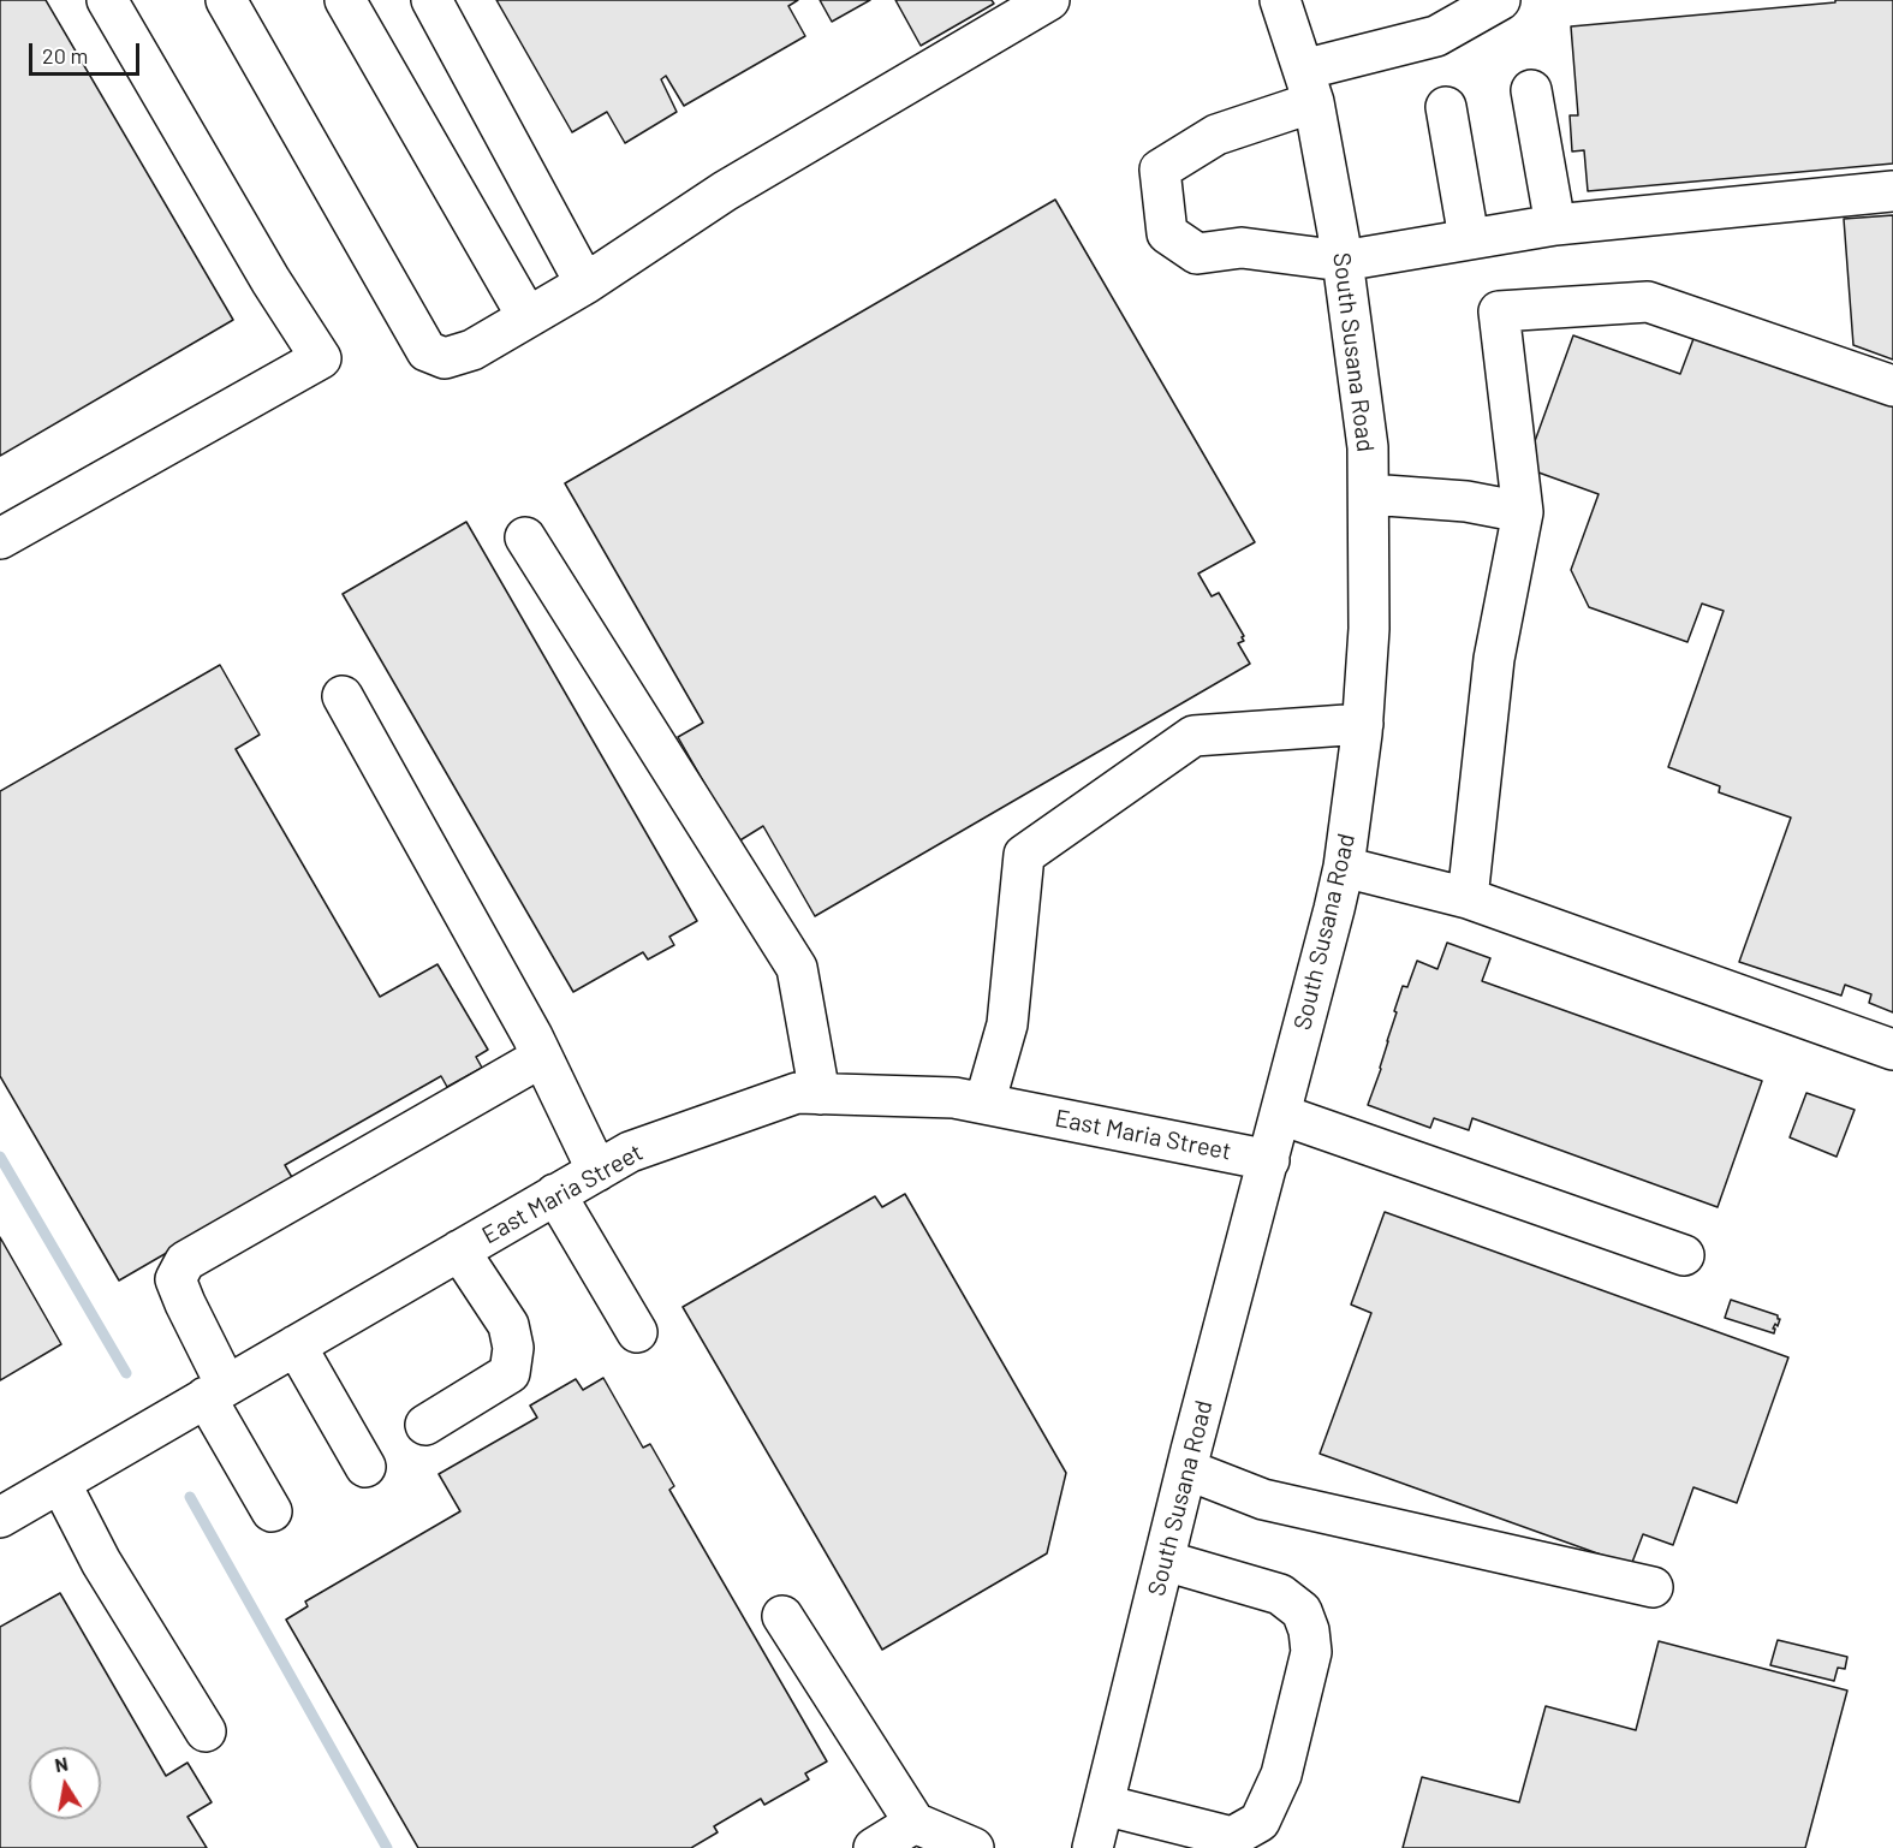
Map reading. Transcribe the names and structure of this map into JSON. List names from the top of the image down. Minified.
{"streets":{"street":["South Susana Road","East Maria Street"]},"crossings":[["South Susana Road","East Maria Street"]],"scale_bar":"20 m","north":"top"}
